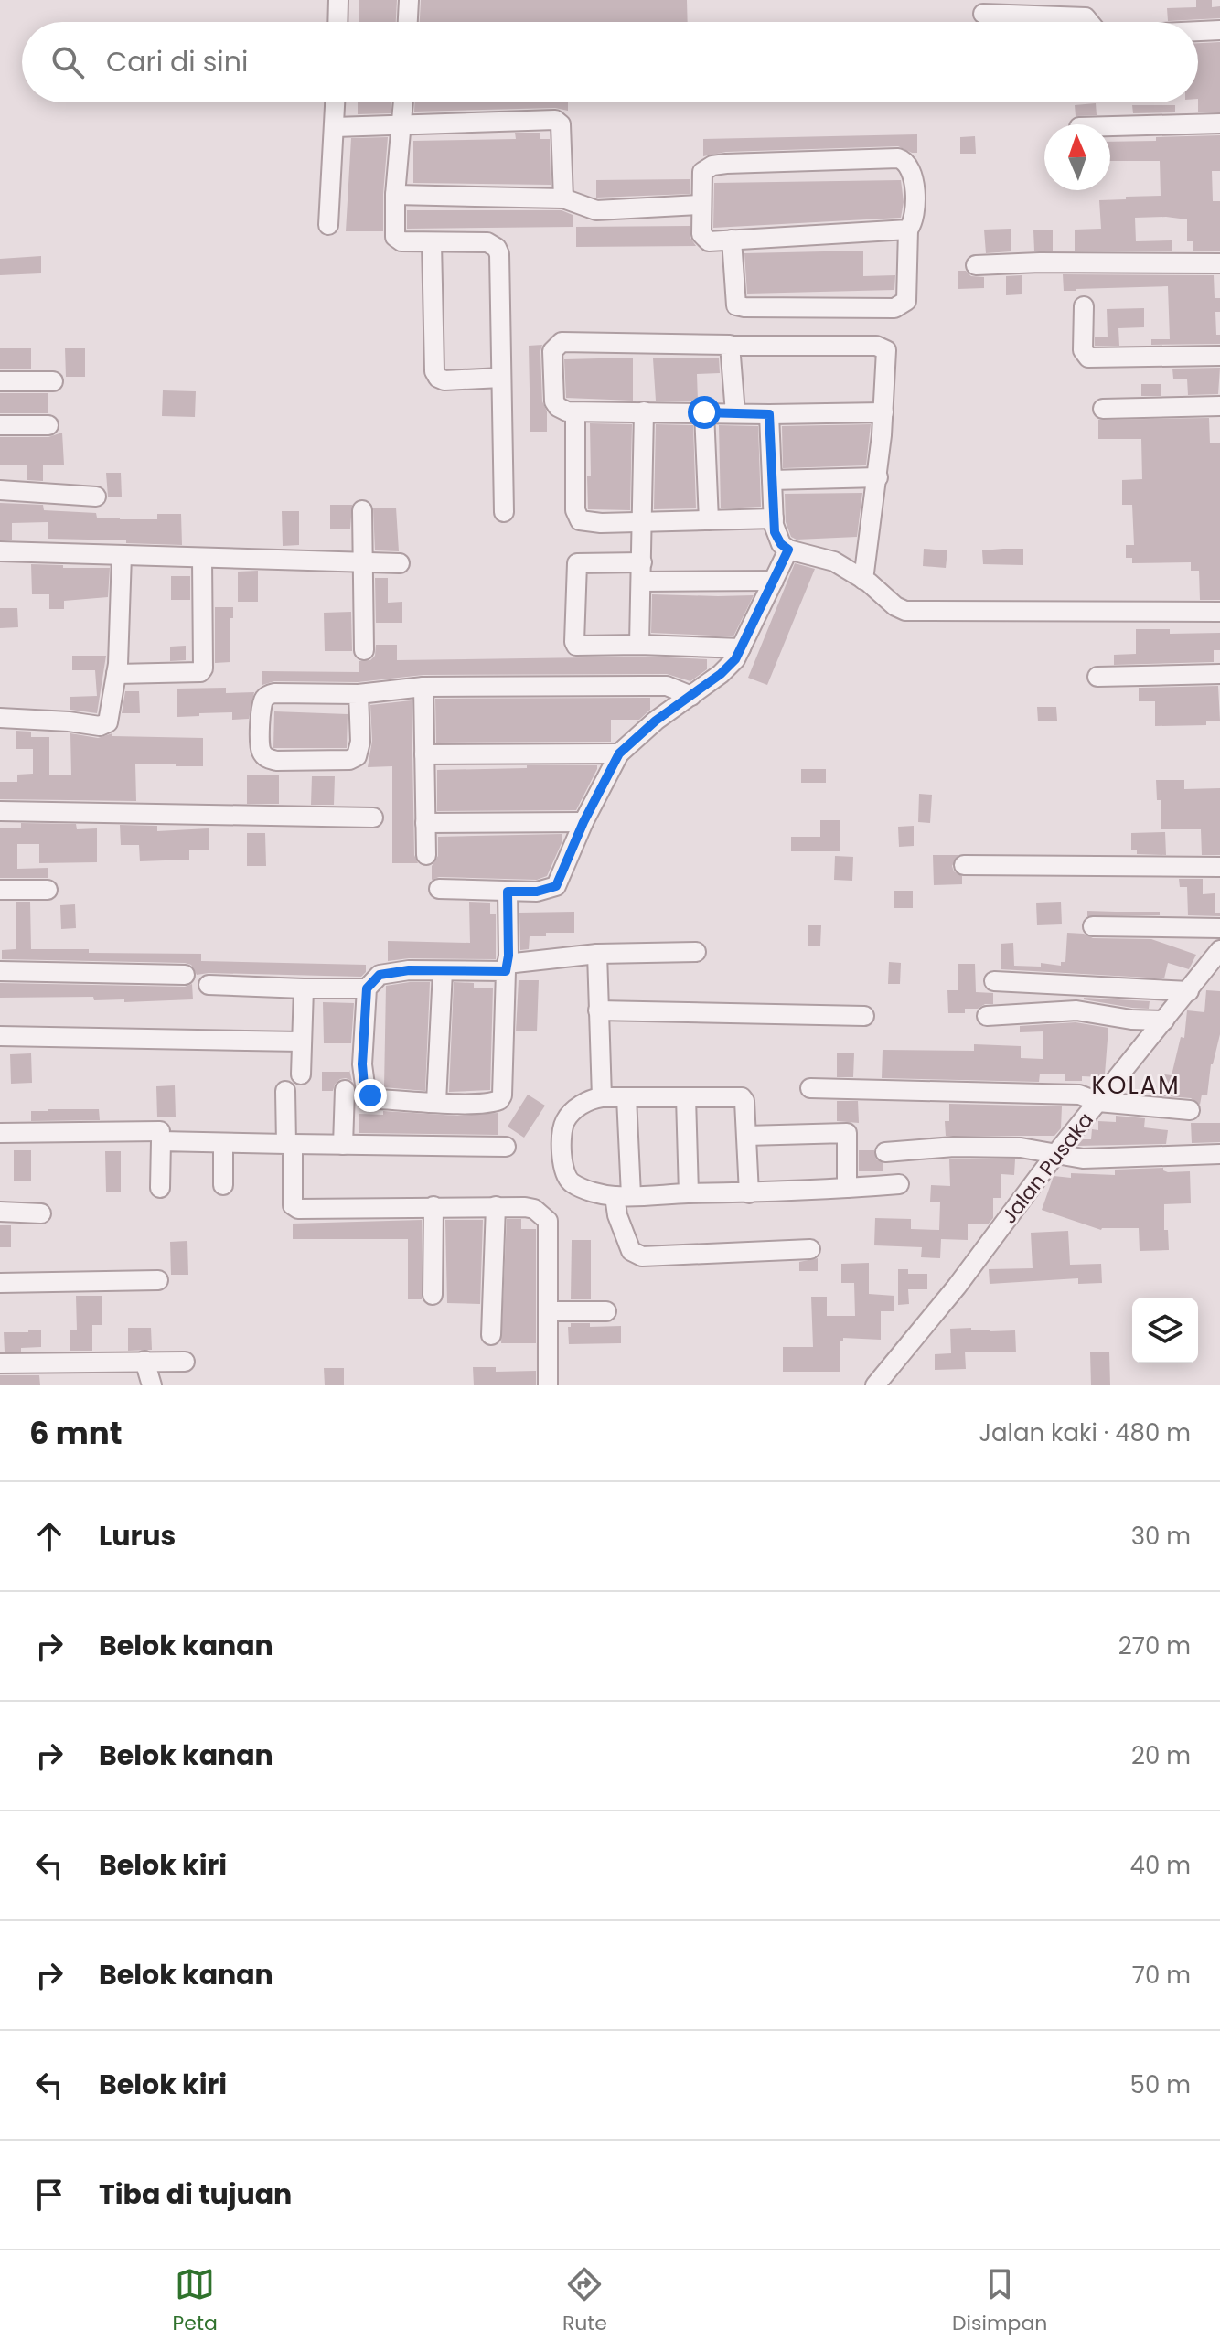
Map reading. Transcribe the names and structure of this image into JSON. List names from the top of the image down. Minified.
{"streets":{"street":["Jalan Pusaka"]},"districts":["KOLAM"],"north":"top","page":{"search":"Cari di sini","heading":["6 mnt","Jalan kaki · 480 m"],"list":[["Lurus","30 m"],["Belok kanan","270 m"],["Belok kanan","20 m"],["Belok kiri","40 m"],["Belok kanan","70 m"],["Belok kiri","50 m"],"Tiba di tujuan"],"nav":["Peta","Rute","Disimpan"]}}
